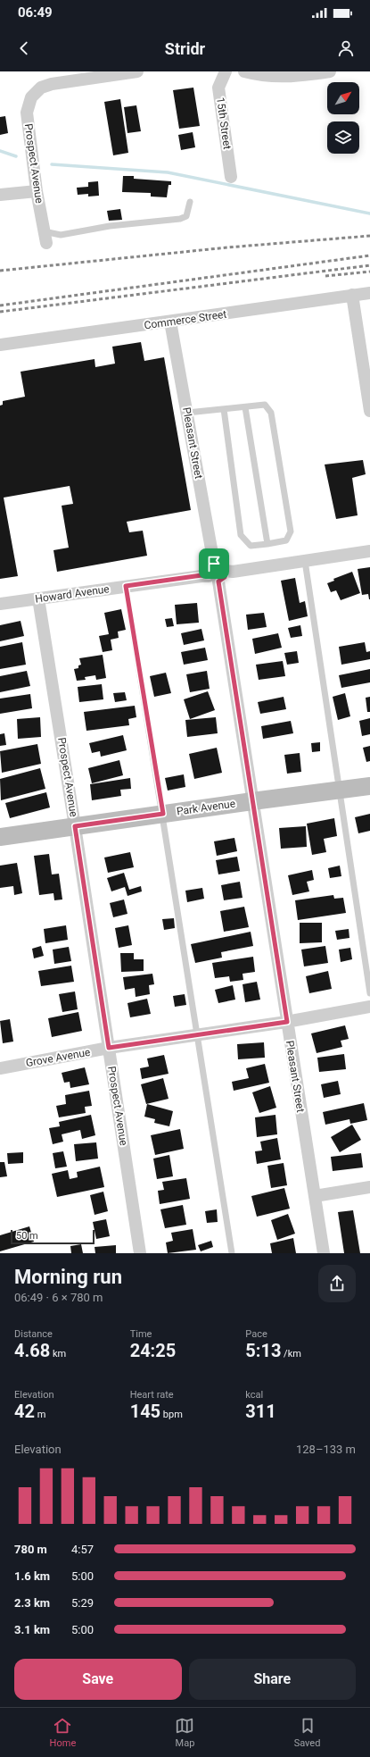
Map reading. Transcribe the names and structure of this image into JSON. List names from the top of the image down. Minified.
{"streets":{"street":["15th Street","Prospect Avenue","Commerce Street","Pleasant Street","Howard Avenue","Park Avenue","Grove Avenue"]},"crossings":[["Prospect Avenue","Howard Avenue"],["Prospect Avenue","Park Avenue"],["Prospect Avenue","Grove Avenue"],["Commerce Street","Pleasant Street"],["Pleasant Street","Howard Avenue"],["Pleasant Street","Park Avenue"],["Pleasant Street","Grove Avenue"]],"scale_bar":"50 m","north":"top right","page":{"status":"06:49","header":"Stridr","scale":"50 m","heading":["Morning run","06:49 · 6 × 780 m"],"stats":[["Distance","4.68 km"],["Time","24:25"],["Pace","5:13 /km"],["Elevation","42 m"],["Heart rate","145 bpm"],["kcal","311"]],"chart":["Elevation","128–133 m"],"list":[{"name":"780 m","note":"4:57"},{"name":"1.6 km","note":"5:00"},{"name":"2.3 km","note":"5:29"},{"name":"3.1 km","note":"5:00"}],"buttons":["Save","Share"],"tabs":["Home","Map","Saved"]}}
